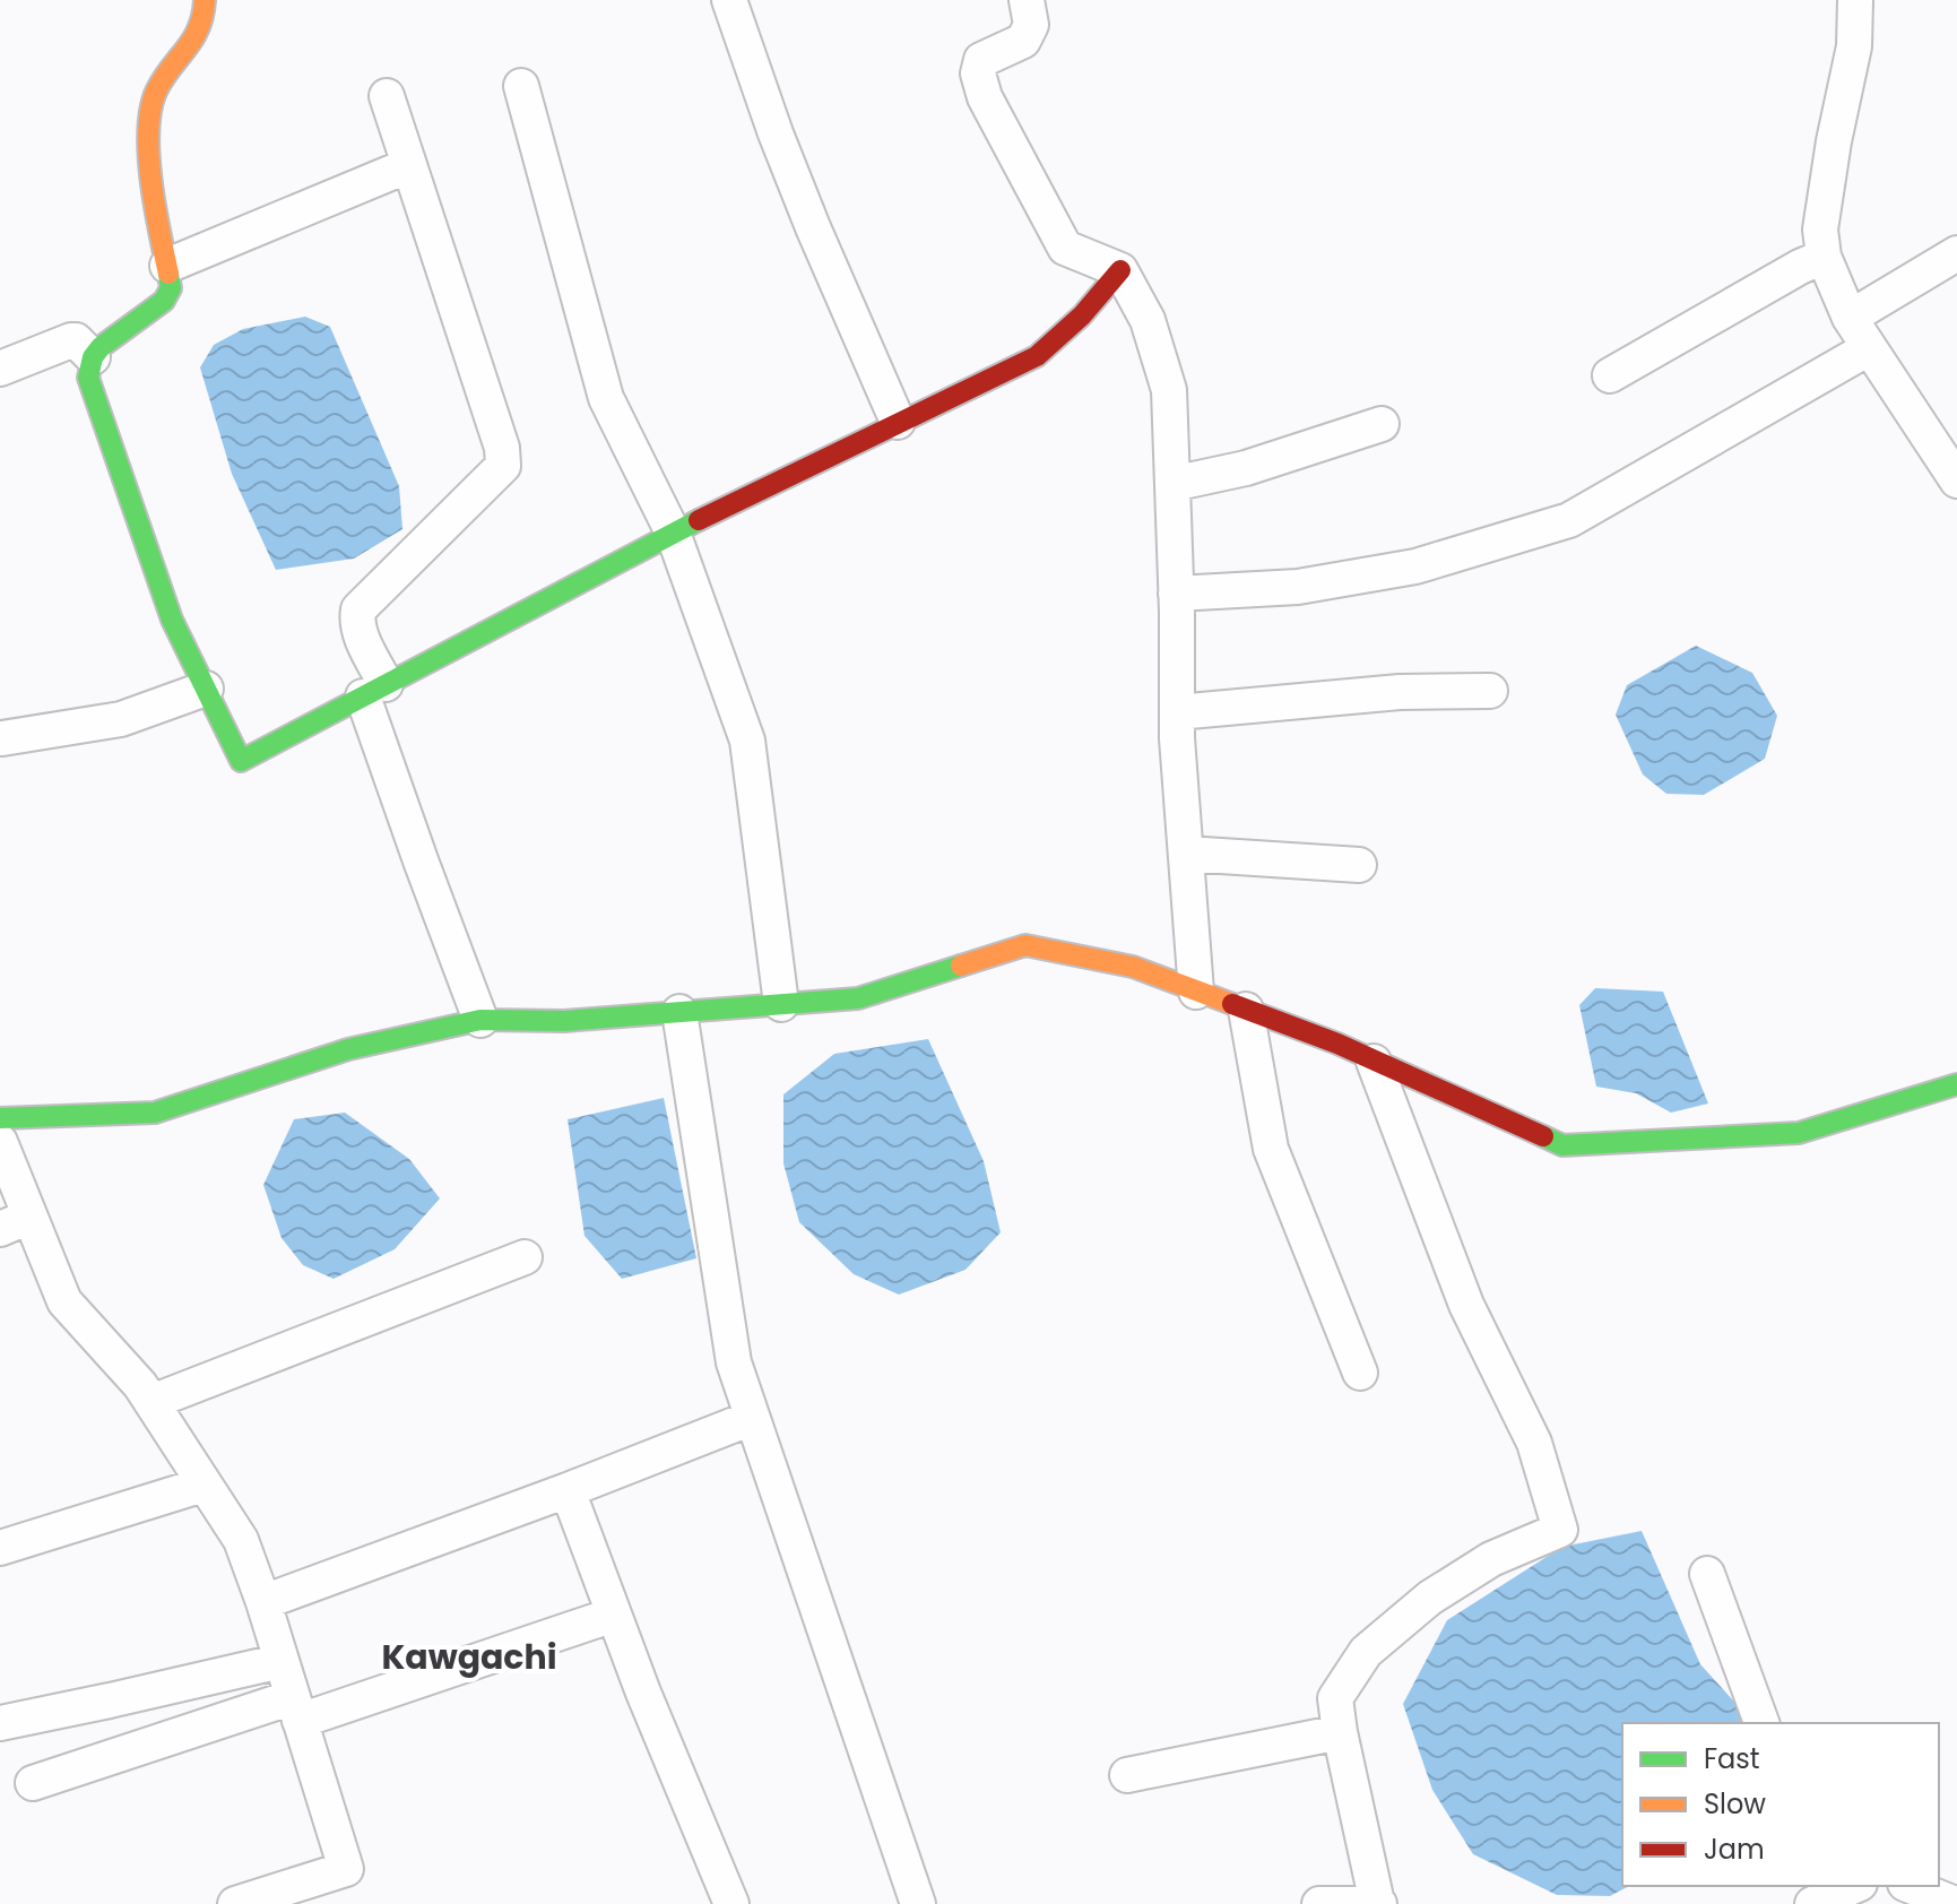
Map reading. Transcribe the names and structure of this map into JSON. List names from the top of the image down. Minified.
{"districts":["Kawgachi"],"legend":["Fast","Slow","Jam"]}
